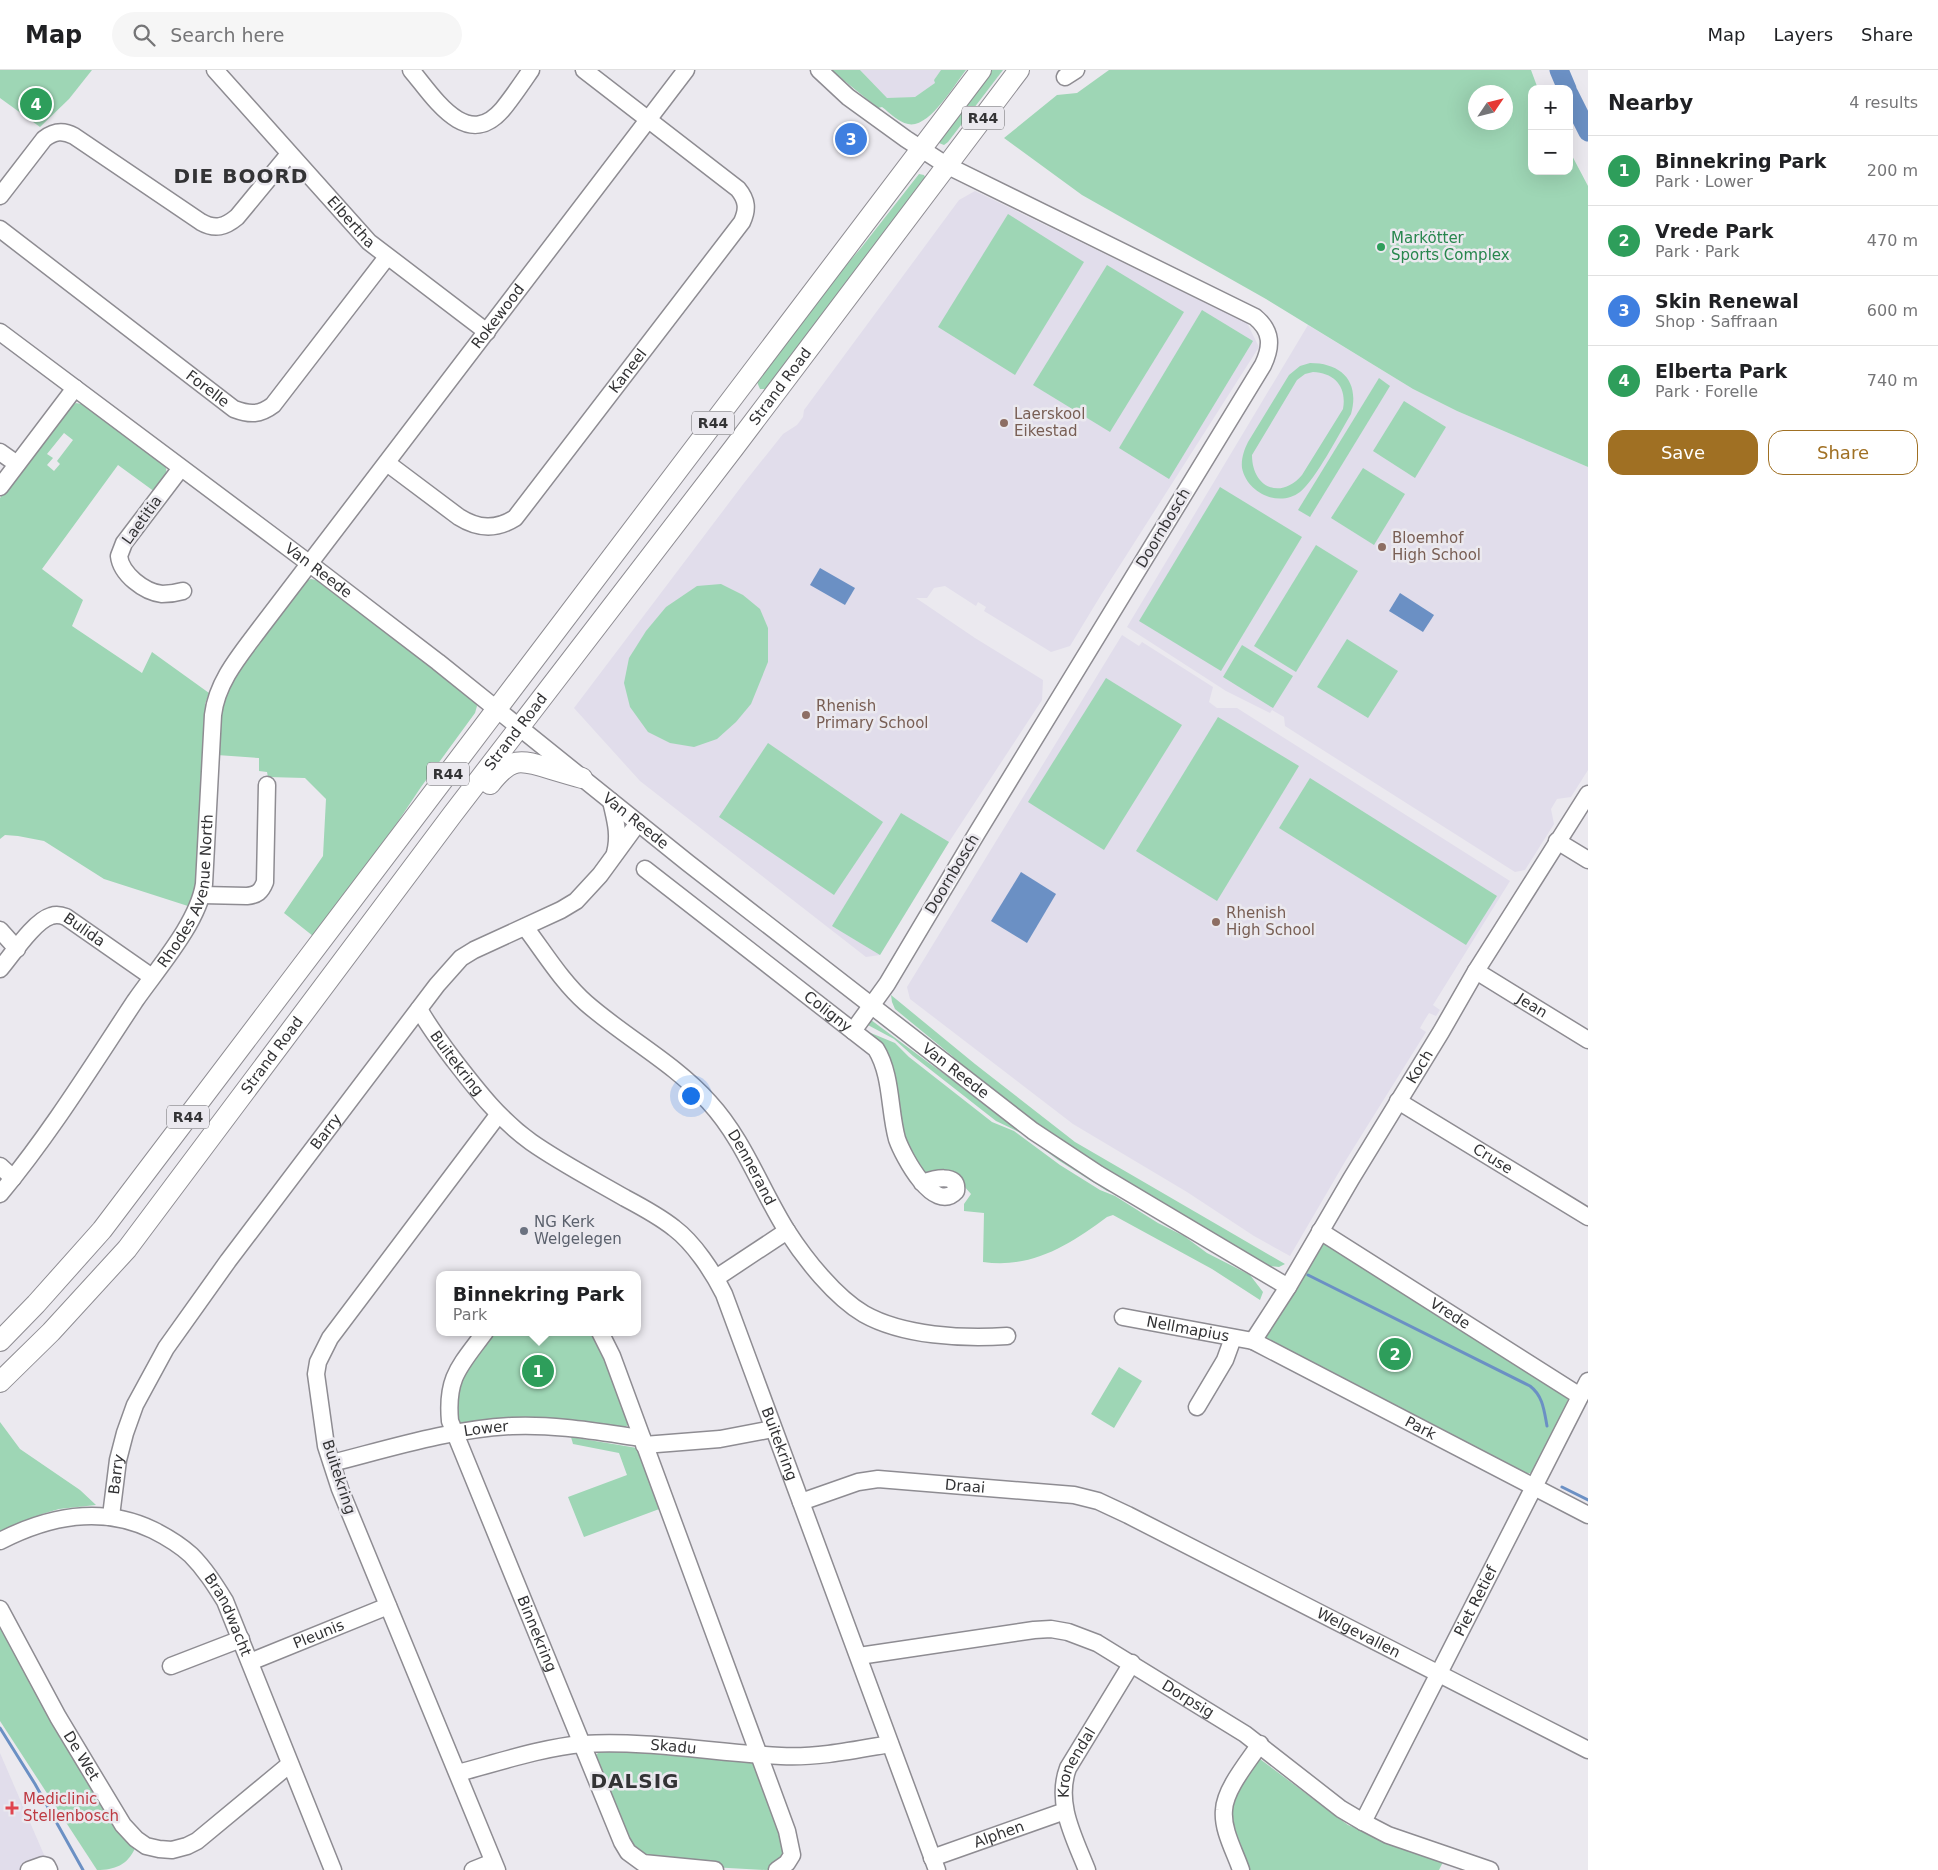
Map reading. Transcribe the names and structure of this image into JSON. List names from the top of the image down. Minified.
{"streets":{"main road":["R44","Strand Road"],"street":["Elbertha","Rokewood","Kaneel","Forelle","Laetitia","Doornbosch","Van Reede","Rhodes Avenue North","Bulida","Jean","Coligny","Buitekring","Koch","Barry","Cruse","Dennerand","Vrede","Nellmapius","Park","Lower","Draai","Piet Retief","Brandwacht","Welgevallen","Binnekring","Pleunis","Dorpsig","Skadu","De Wet","Kronendal","Alphen"]},"crossings":[["Elbertha","Rokewood"],["Elbertha","Forelle"],["Rokewood","Kaneel"],["Rokewood","Van Reede"],["Rokewood","Rhodes Avenue North"],["Strand Road","Doornbosch"],["Strand Road","Van Reede"],["Laetitia","Van Reede"],["Doornbosch","Van Reede"],["Doornbosch","Coligny"],["Van Reede","Rhodes Avenue North"],["Van Reede","Koch"],["Van Reede","Barry"],["Rhodes Avenue North","Bulida"],["Jean","Koch"],["Buitekring","Barry"],["Buitekring","Lower"],["Buitekring","Draai"],["Buitekring","Pleunis"],["Buitekring","Dorpsig"],["Buitekring","Skadu"],["Buitekring","Alphen"],["Koch","Cruse"],["Koch","Vrede"],["Koch","Nellmapius"],["Koch","Park"],["Barry","Dennerand"],["Barry","Brandwacht"],["Vrede","Piet Retief"],["Nellmapius","Park"],["Park","Piet Retief"],["Lower","Binnekring"],["Draai","Welgevallen"],["Piet Retief","Welgevallen"],["Piet Retief","Dorpsig"],["Brandwacht","Pleunis"],["Brandwacht","De Wet"],["Binnekring","Skadu"],["Dorpsig","Kronendal"],["Kronendal","Alphen"]],"districts":["DIE BOORD","DALSIG"],"places":{"other":["Markötter Sports Complex","Laerskool Eikestad","Bloemhof High School","Rhenish Primary School","Rhenish High School","NG Kerk Welgelegen"],"health":["Mediclinic Stellenbosch"]},"north":"top right","page":{"header":"Map","search":"Search here","nav":["Map","Layers","Share"],"heading":["Nearby","4 results"],"map_buttons":["+","−"],"pins":["4","3","2","1"],"list":[{"mark":"1","name":"Binnekring Park","note":"Park · Lower","value":"200 m"},{"mark":"2","name":"Vrede Park","note":"Park · Park","value":"470 m"},{"mark":"3","name":"Skin Renewal","note":"Shop · Saffraan","value":"600 m"},{"mark":"4","name":"Elberta Park","note":"Park · Forelle","value":"740 m"}],"buttons":["Save","Share"],"popup":["Binnekring Park","Park"]}}
